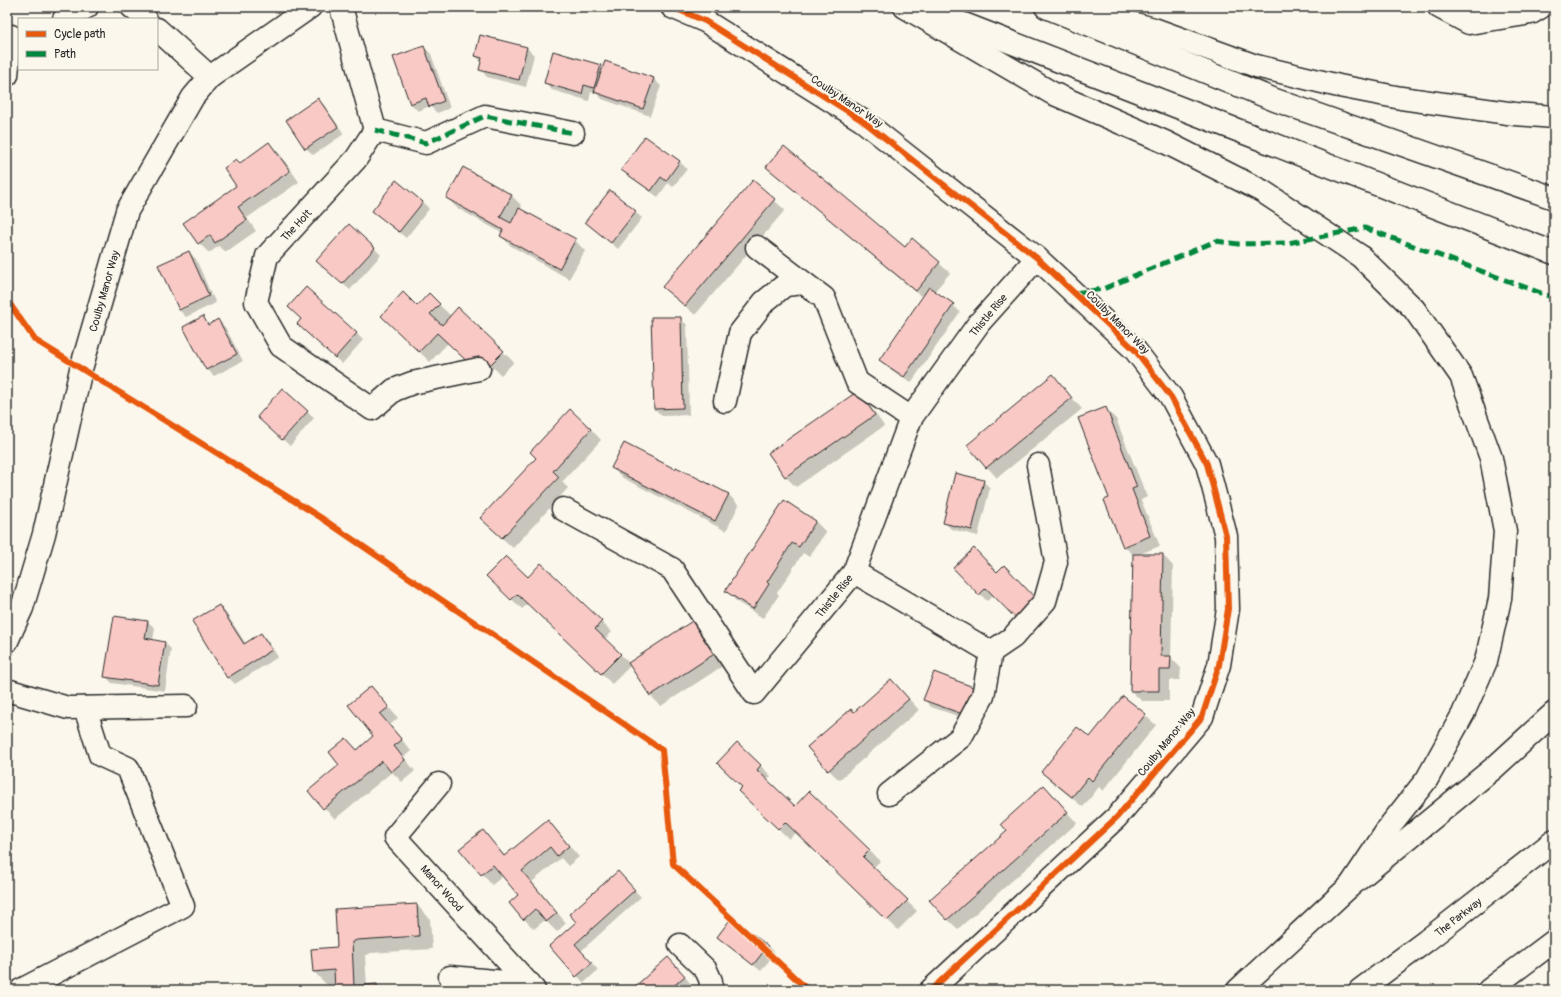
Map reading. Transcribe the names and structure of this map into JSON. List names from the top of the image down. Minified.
{"streets":{"main road":["Coulby Manor Way","The Holt","Thistle Rise","Manor Wood","The Parkway"]},"crossings":[["Coulby Manor Way","Thistle Rise"]],"legend":["Cycle path","Path"]}
